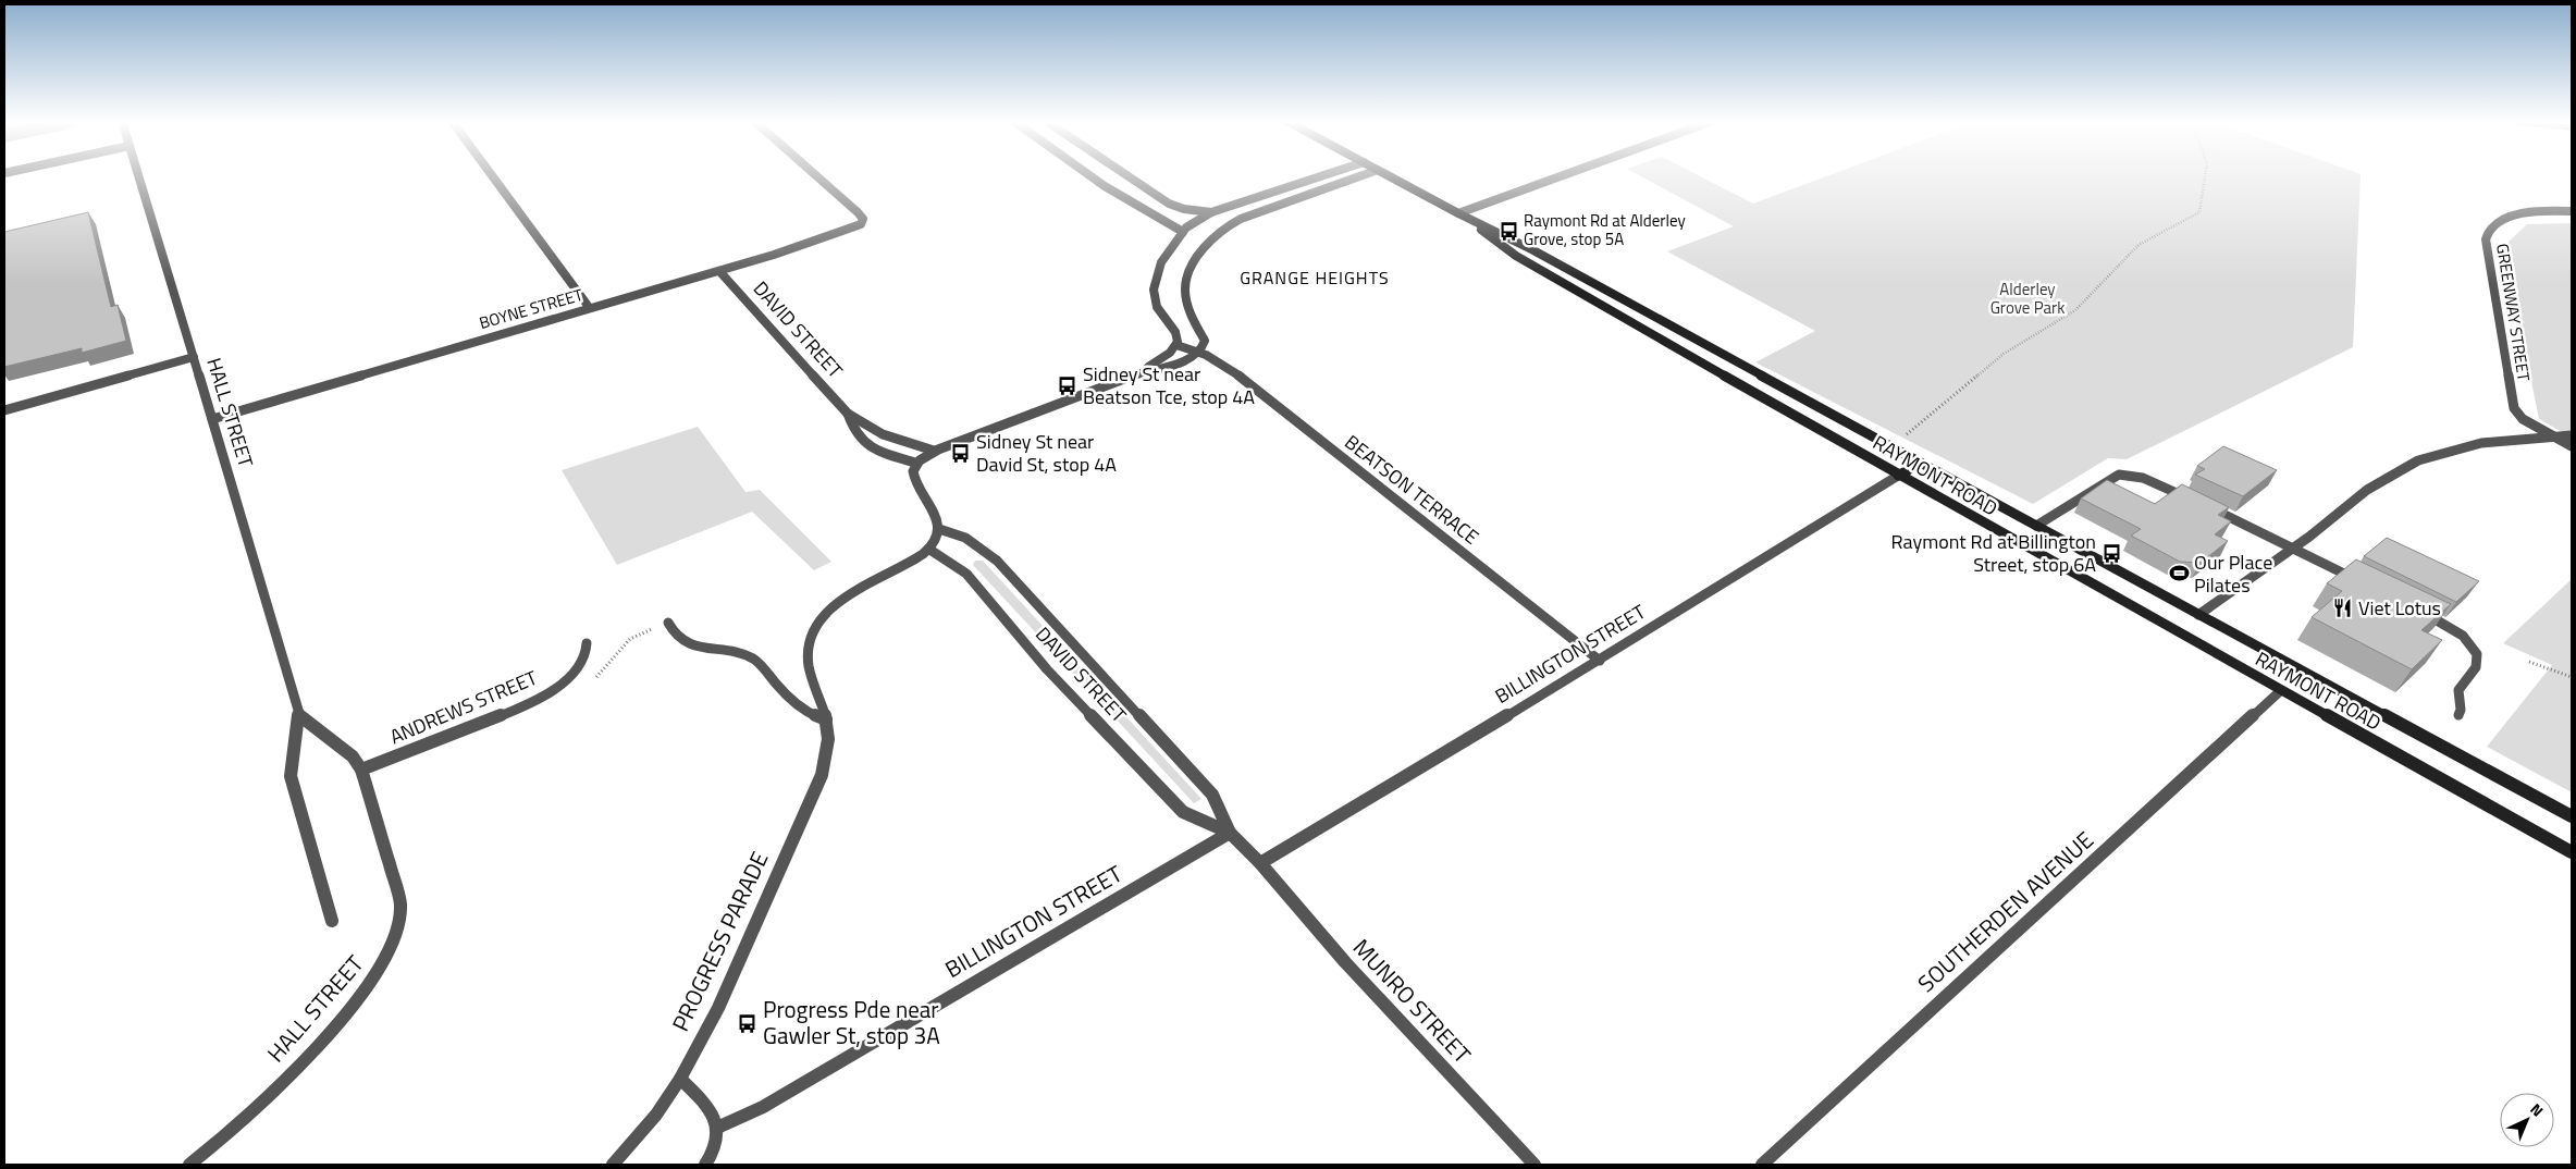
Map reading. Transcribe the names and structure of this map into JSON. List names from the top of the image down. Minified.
{"streets":{"main road":["RAYMONT ROAD"],"street":["BOYNE STREET","GREENWAY STREET","DAVID STREET","HALL STREET","BEATSON TERRACE","BILLINGTON STREET","ANDREWS STREET","SOUTHERDEN AVENUE","PROGRESS PARADE","MUNRO STREET"]},"crossings":[["BOYNE STREET","DAVID STREET"],["BOYNE STREET","HALL STREET"],["DAVID STREET","BILLINGTON STREET"],["DAVID STREET","PROGRESS PARADE"],["DAVID STREET","MUNRO STREET"],["HALL STREET","ANDREWS STREET"],["RAYMONT ROAD","BILLINGTON STREET"],["RAYMONT ROAD","SOUTHERDEN AVENUE"],["BEATSON TERRACE","BILLINGTON STREET"],["BILLINGTON STREET","MUNRO STREET"]],"districts":["GRANGE HEIGHTS"],"parks":["Alderley Grove Park"],"places":{"bus stop":["Raymont Rd at Alderley Grove, stop 5A","Sidney St near Beatson Tce, stop 4A","Sidney St near David St, stop 4A","Raymont Rd at Billington Street, stop 6A","Progress Pde near Gawler St, stop 3A"],"sports":["Our Place Pilates"],"restaurant":["Viet Lotus"]},"north":"top right"}
